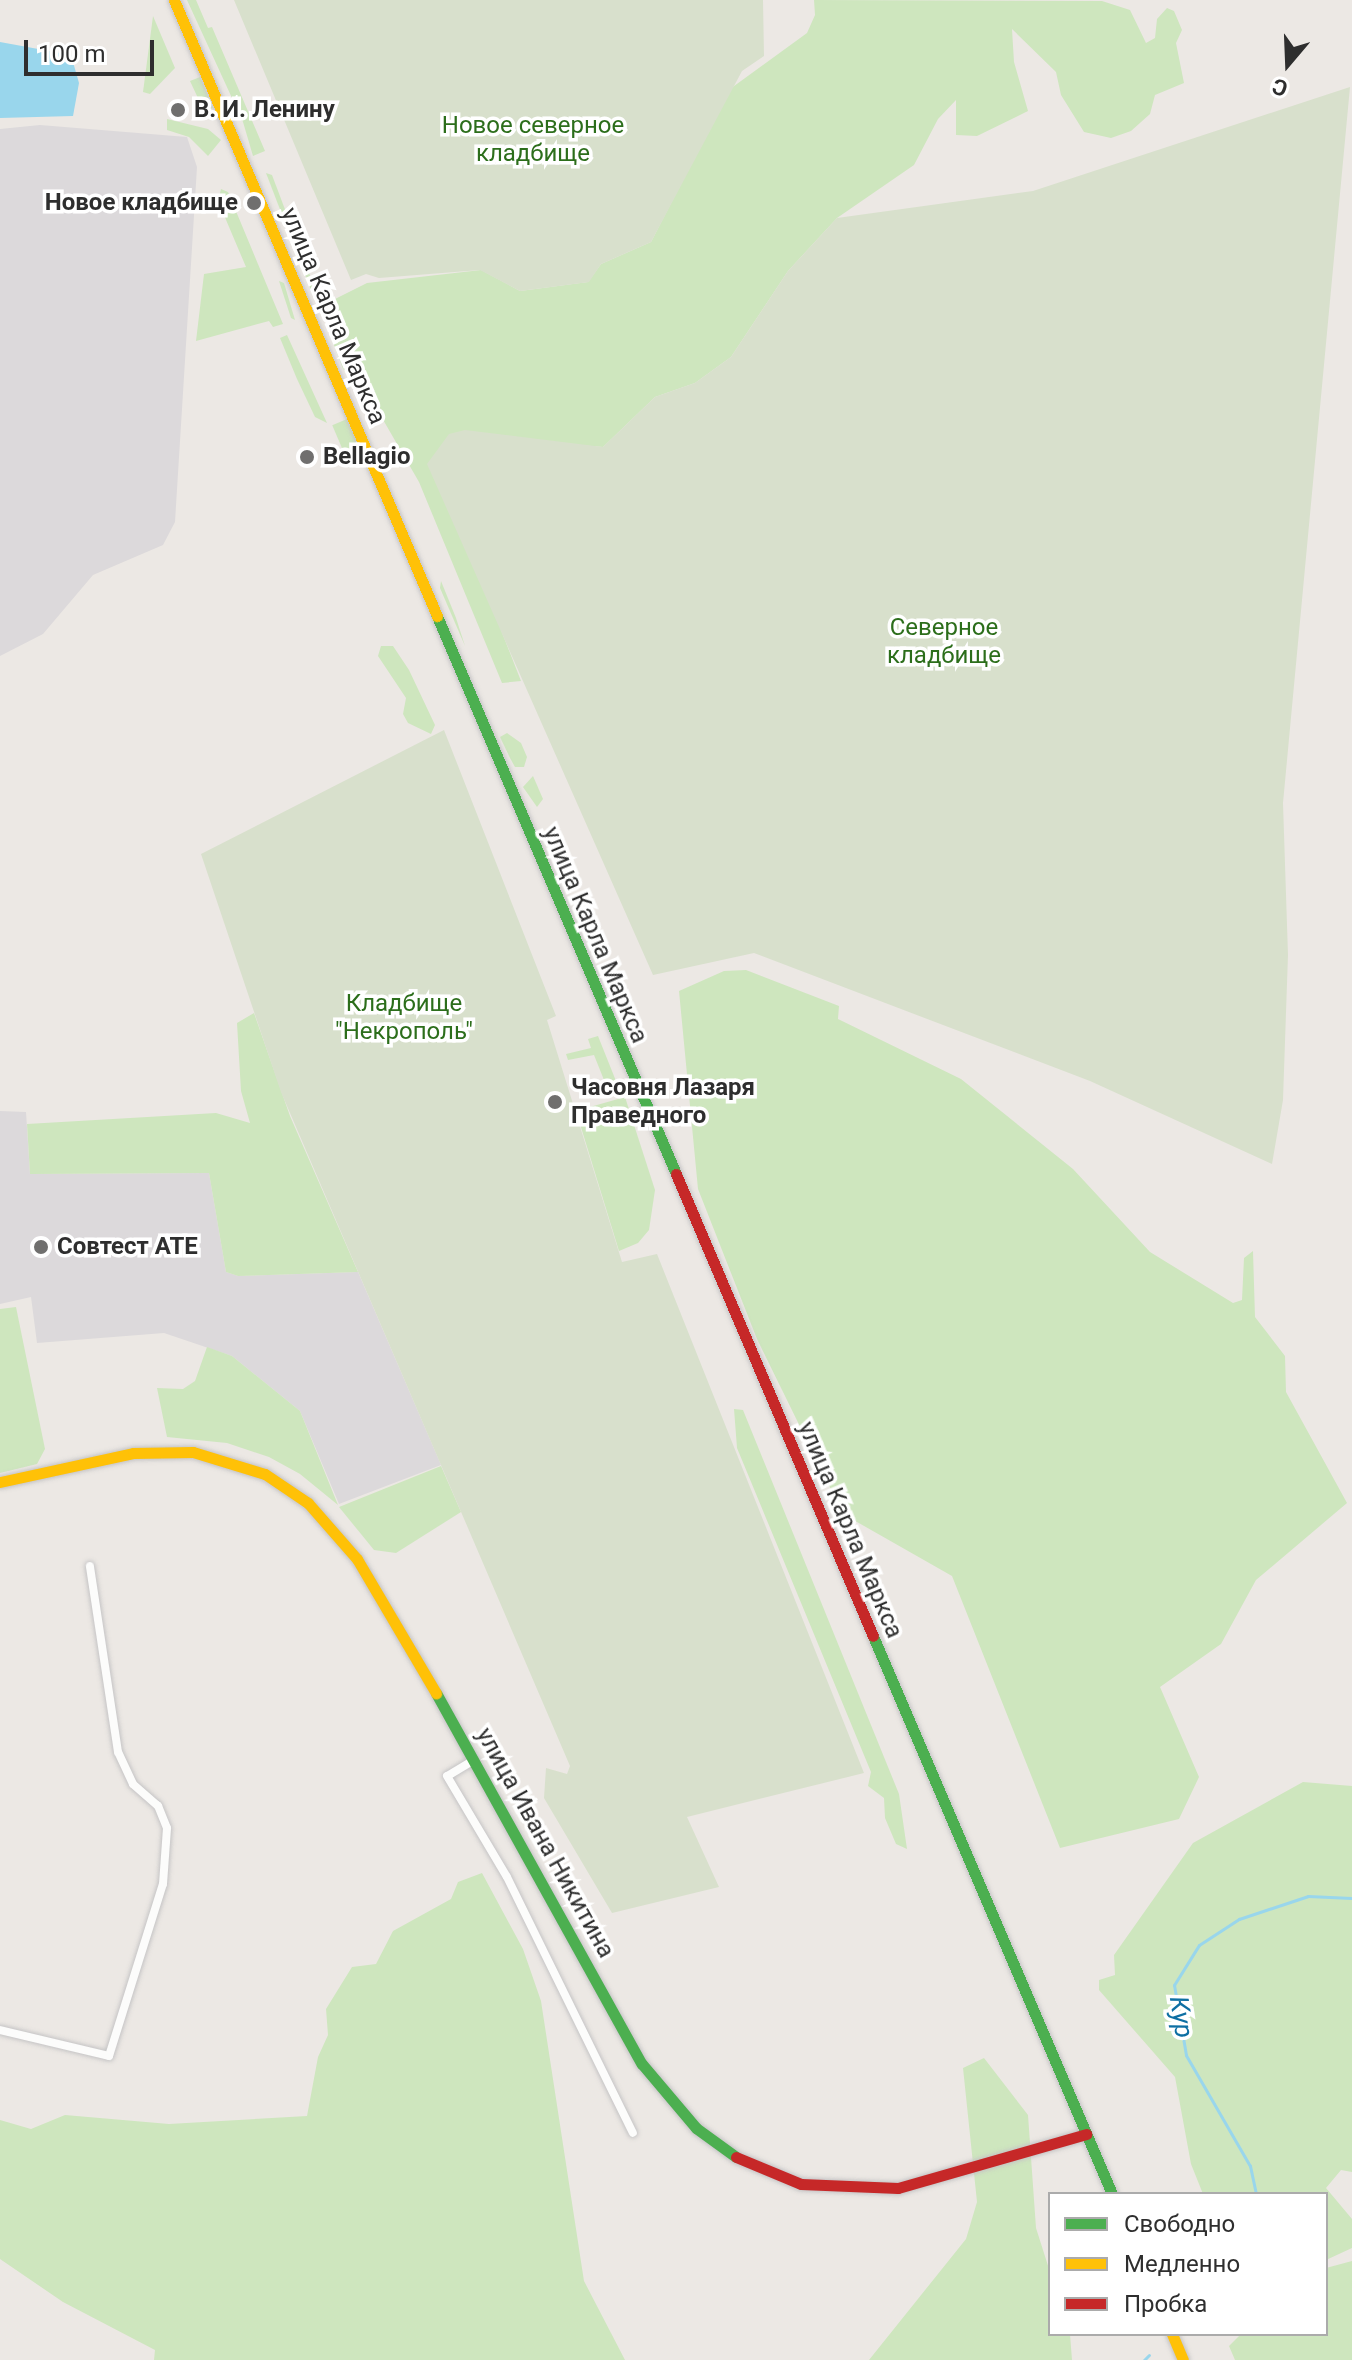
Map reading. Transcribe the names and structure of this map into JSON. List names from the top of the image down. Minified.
{"streets":{"main road":["улица Карла Маркса","улица Ивана Никитина"]},"crossings":[["улица Карла Маркса","улица Ивана Никитина"]],"water":["Кур"],"parks":["Новое северное кладбище","Северное кладбище","Кладбище \"Некрополь\""],"places":["В. И. Ленину","Новое кладбище","Bellagio","Часовня Лазаря Праведного","Совтест АТЕ"],"legend":["Свободно","Медленно","Пробка"],"scale_bar":"100 m","north":"bottom"}
